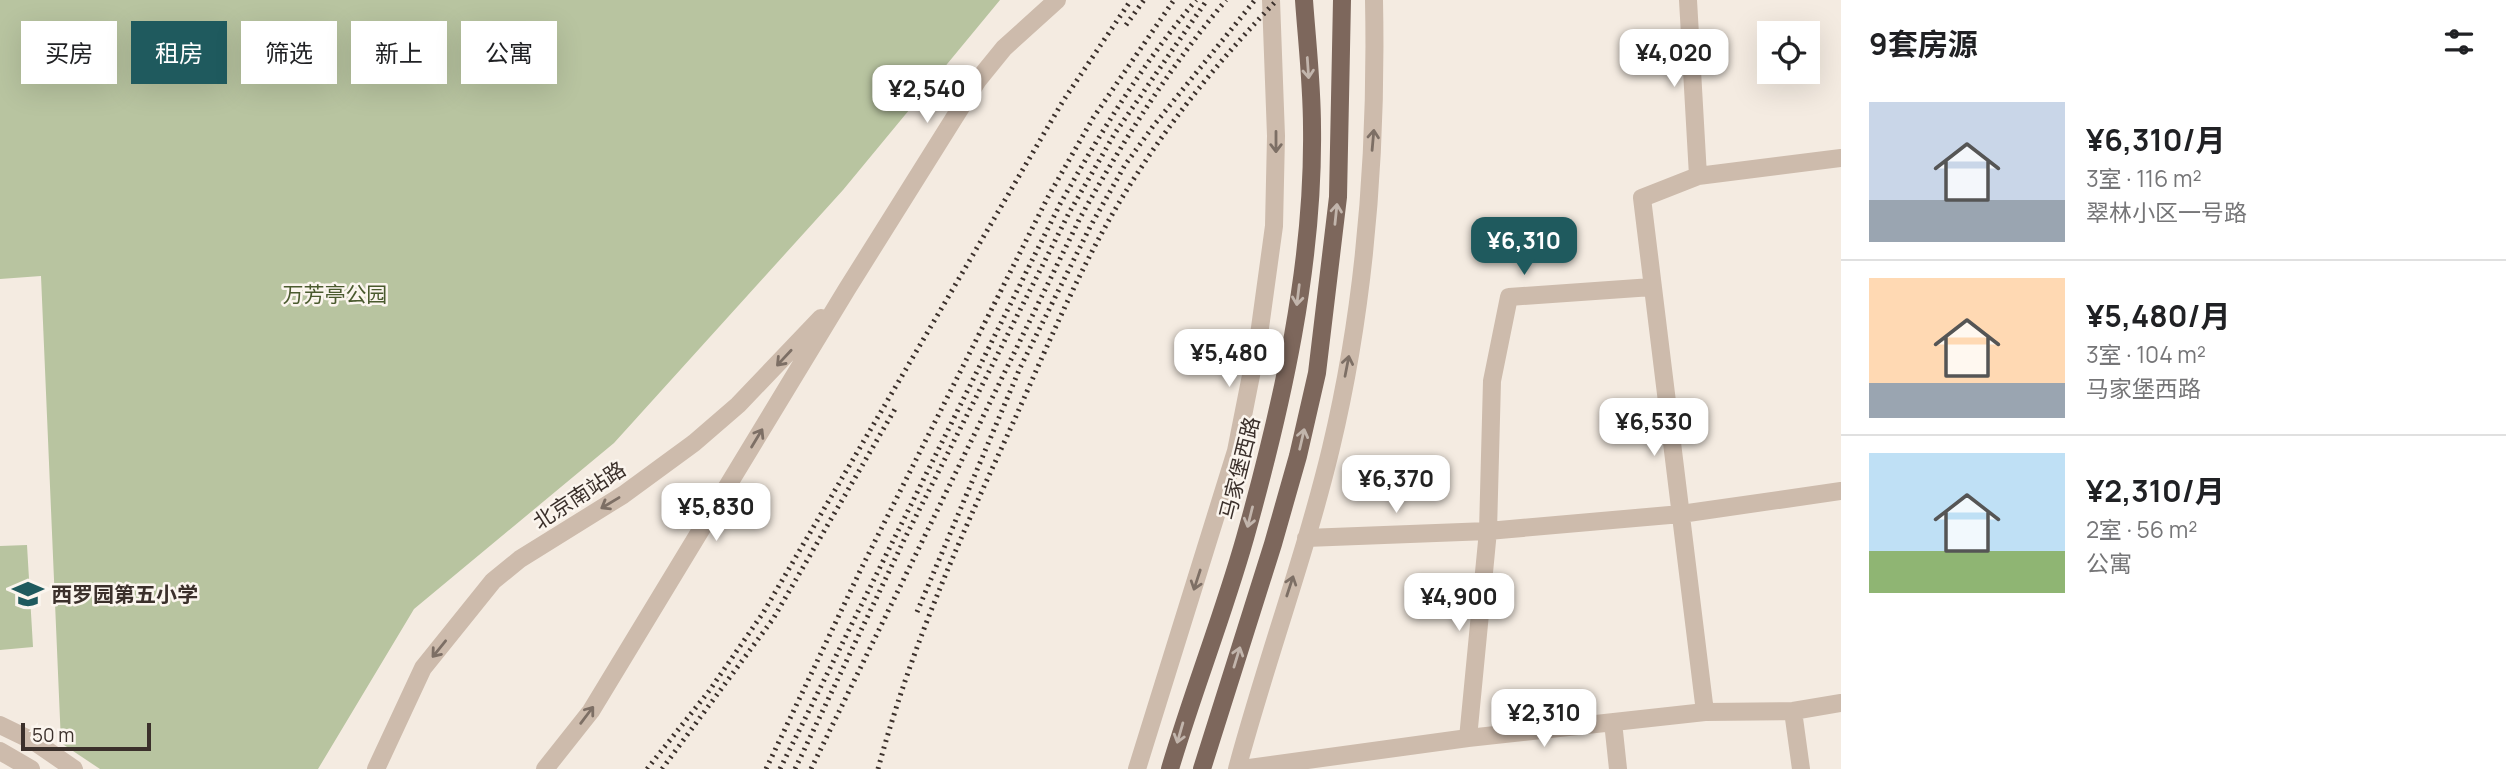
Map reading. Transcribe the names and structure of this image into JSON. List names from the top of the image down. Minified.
{"streets":{"main road":["马家堡西路"],"street":["北京南站路"]},"parks":["万芳亭公园"],"places":{"school or university":["西罗园第五小学"]},"scale_bar":"50 m","page":{"heading":"9套房源","chip":["买房","租房","筛选","新上","公寓"],"price":["¥4,020","¥2,540","¥6,310","¥5,480","¥6,530","¥6,370","¥5,830","¥4,900","¥2,310"],"list":[{"name":"¥6,310/月","note":"3室 · 116 m² · 翠林小区一号路"},{"name":"¥5,480/月","note":"3室 · 104 m² · 马家堡西路"},{"name":"¥2,310/月","note":"2室 · 56 m² · 公寓"}],"scale":"50 m"}}
